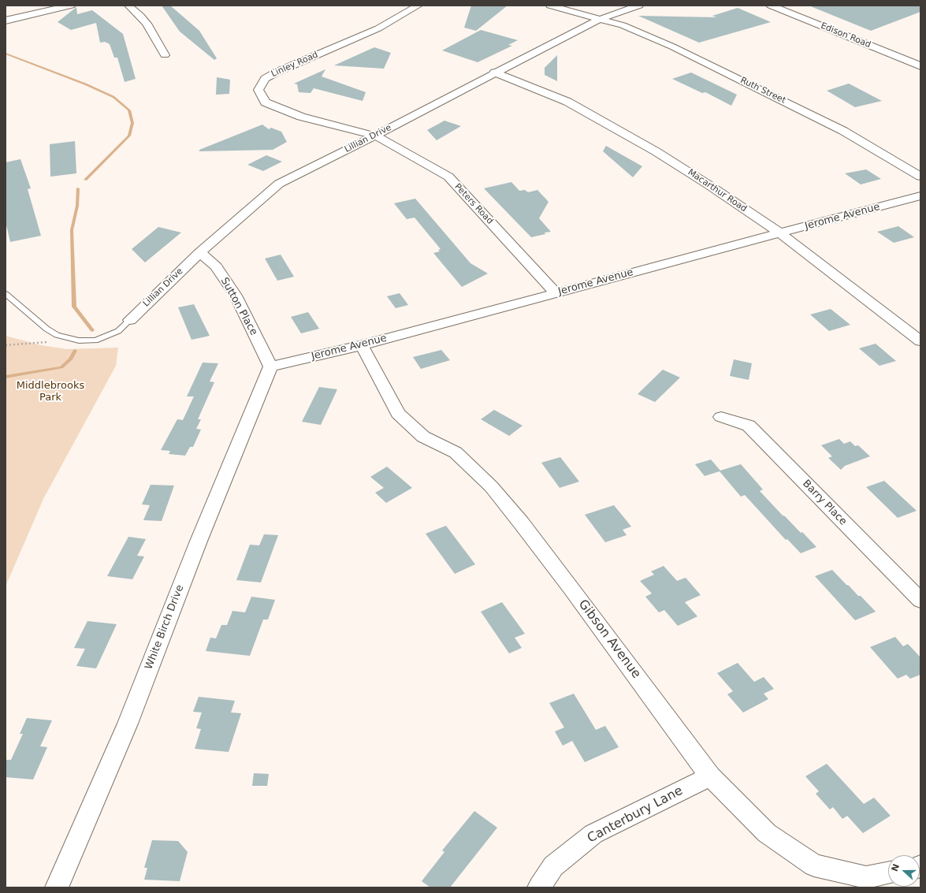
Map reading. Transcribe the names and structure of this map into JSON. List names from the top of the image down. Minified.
{"streets":{"street":["Edison Road","Linley Road","Ruth Street","Lillian Drive","Macarthur Road","Peters Road","Jerome Avenue","Sutton Place","Barry Place","White Birch Drive","Gibson Avenue","Canterbury Lane"]},"crossings":[["Linley Road","Lillian Drive"],["Linley Road","Peters Road"],["Ruth Street","Lillian Drive"],["Lillian Drive","Macarthur Road"],["Lillian Drive","Peters Road"],["Lillian Drive","Sutton Place"],["Macarthur Road","Jerome Avenue"],["Peters Road","Jerome Avenue"],["Jerome Avenue","Sutton Place"],["Jerome Avenue","White Birch Drive"],["Jerome Avenue","Gibson Avenue"],["Sutton Place","White Birch Drive"],["Gibson Avenue","Canterbury Lane"]],"parks":["Middlebrooks Park"],"north":"left"}
